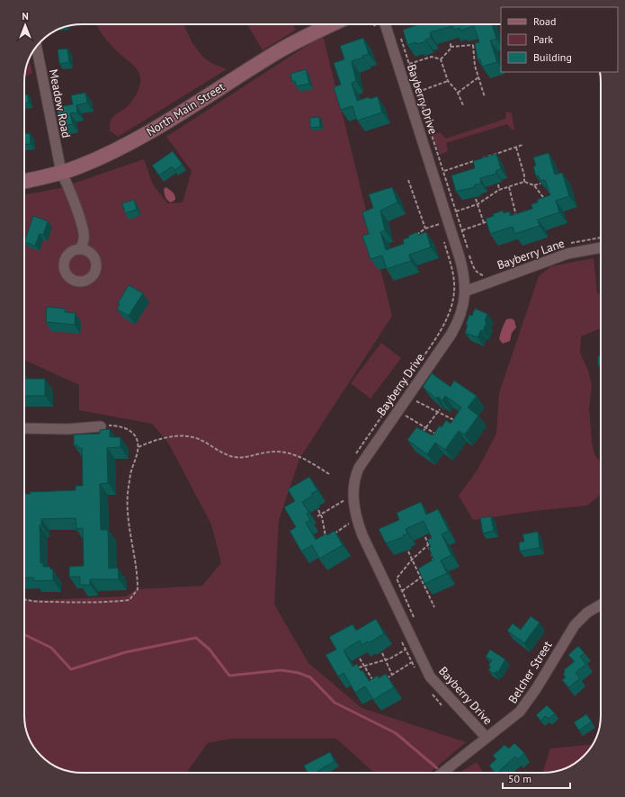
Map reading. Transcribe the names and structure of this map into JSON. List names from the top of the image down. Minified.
{"streets":{"main road":["North Main Street"],"street":["Bayberry Drive","Meadow Road","Bayberry Lane","Belcher Street"]},"crossings":[["Bayberry Drive","Bayberry Lane"],["Bayberry Drive","Belcher Street"],["Meadow Road","North Main Street"]],"legend":["Road","Park","Building"],"scale_bar":"50 m","north":"top"}
